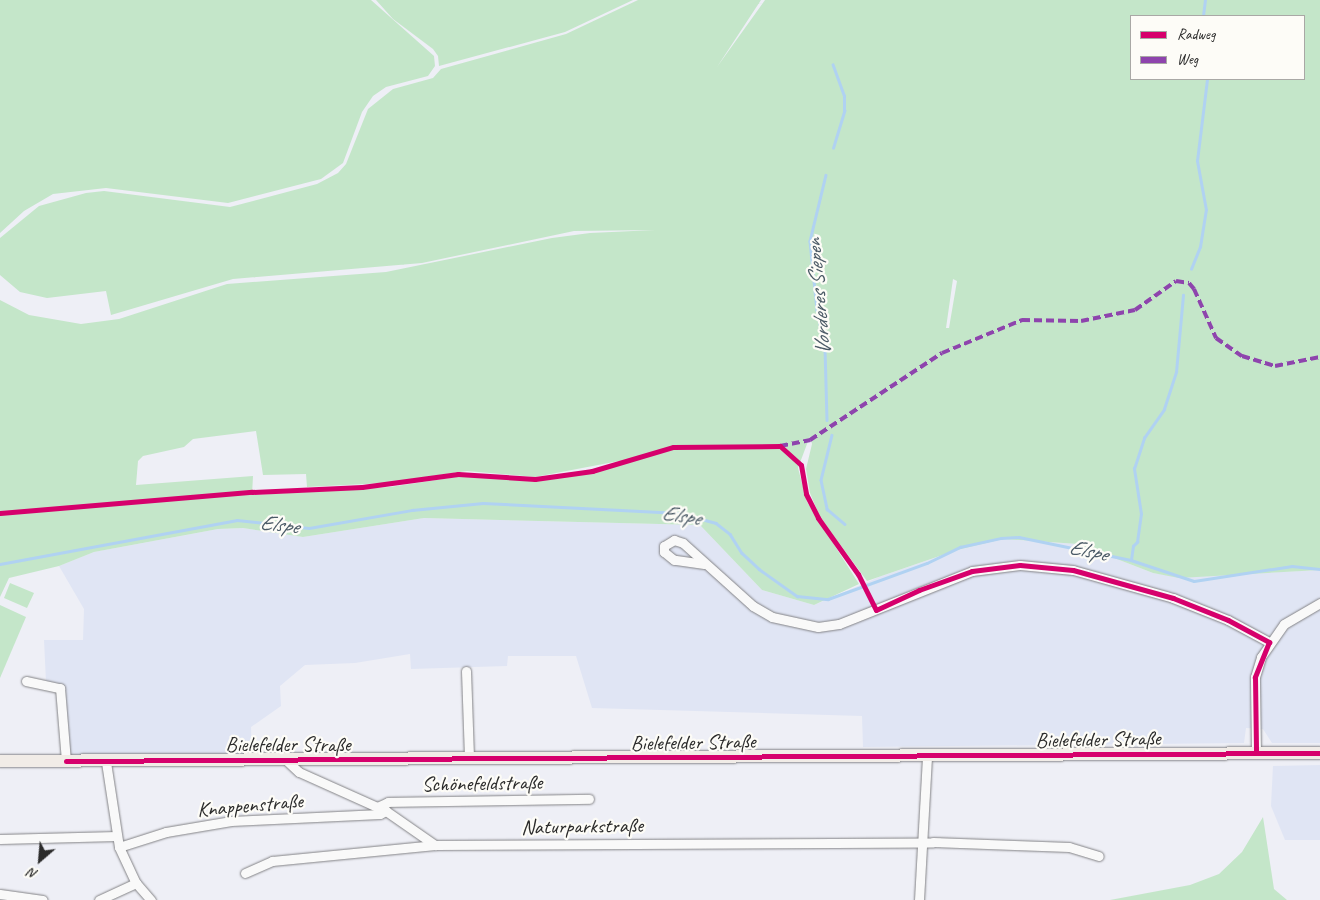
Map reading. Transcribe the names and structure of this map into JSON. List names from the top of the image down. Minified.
{"streets":{"main road":["Bielefelder Straße"],"street":["Schönefeldstraße","Knappenstraße","Naturparkstraße"]},"crossings":[["Schönefeldstraße","Knappenstraße"]],"water":["Vorderes Siepen","Elspe"],"legend":["Radweg","Weg"],"north":"bottom left"}
